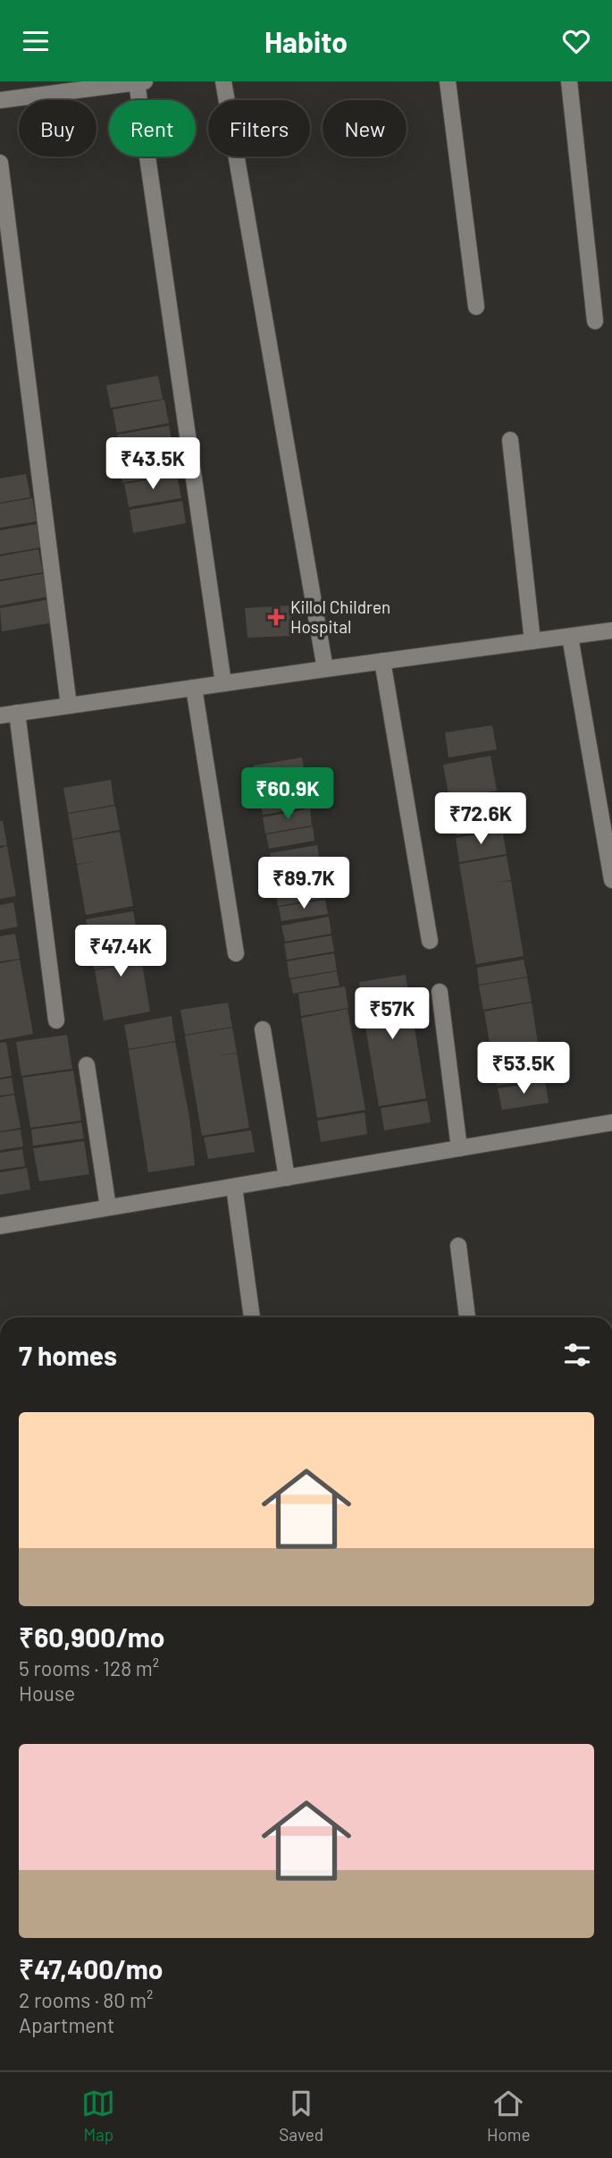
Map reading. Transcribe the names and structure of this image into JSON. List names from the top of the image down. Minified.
{"places":{"health":["Killol Children Hospital"]},"page":{"header":"Habito","chip":["Buy","Rent","Filters","New"],"price":["₹43.5K","₹60.9K","₹72.6K","₹89.7K","₹47.4K","₹57K","₹53.5K"],"heading":"7 homes","list":[{"name":"₹60,900/mo","note":"5 rooms · 128 m² · House"},{"name":"₹47,400/mo","note":"2 rooms · 80 m² · Apartment"}],"tabs":["Map","Saved","Home"]}}
